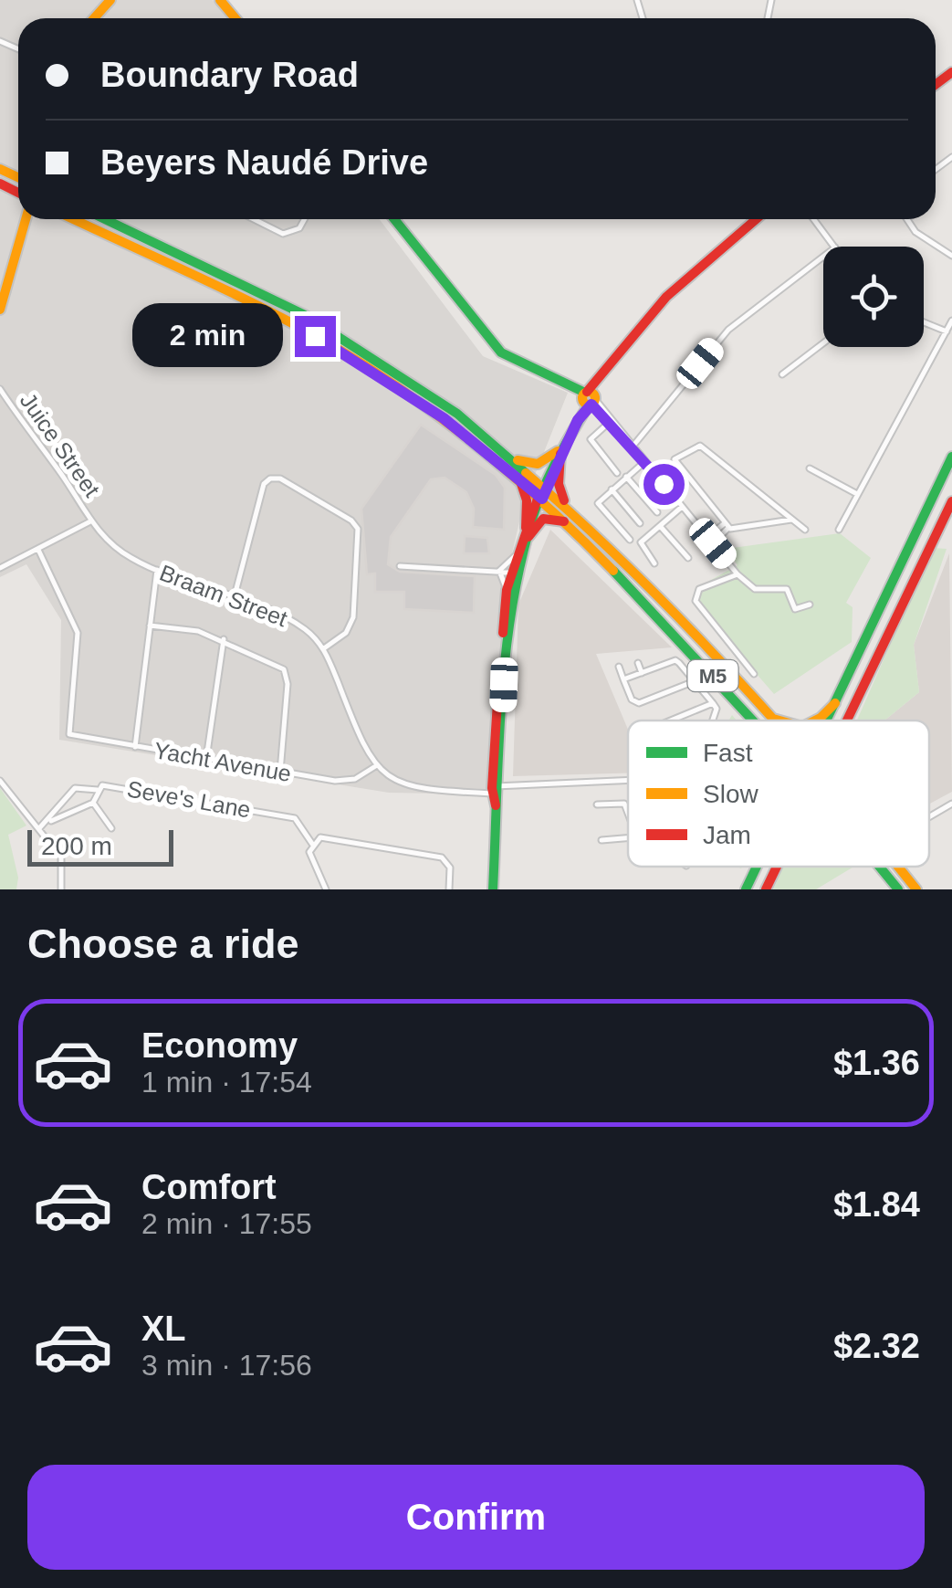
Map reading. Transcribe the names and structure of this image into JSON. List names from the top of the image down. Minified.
{"streets":{"main road":["M5"],"street":["Juice Street","Braam Street","Yacht Avenue","Seve's Lane"]},"crossings":[["Juice Street","Braam Street"],["Braam Street","Yacht Avenue"]],"legend":["Fast","Slow","Jam"],"scale_bar":"200 m","page":{"banner":["Boundary Road","Beyers Naudé Drive"],"bubble":"2 min","scale":"200 m","heading":"Choose a ride","list":[{"name":"Economy","note":"1 min · 17:54","value":"$1.36"},{"name":"Comfort","note":"2 min · 17:55","value":"$1.84"},{"name":"XL","note":"3 min · 17:56","value":"$2.32"}],"buttons":"Confirm"}}
